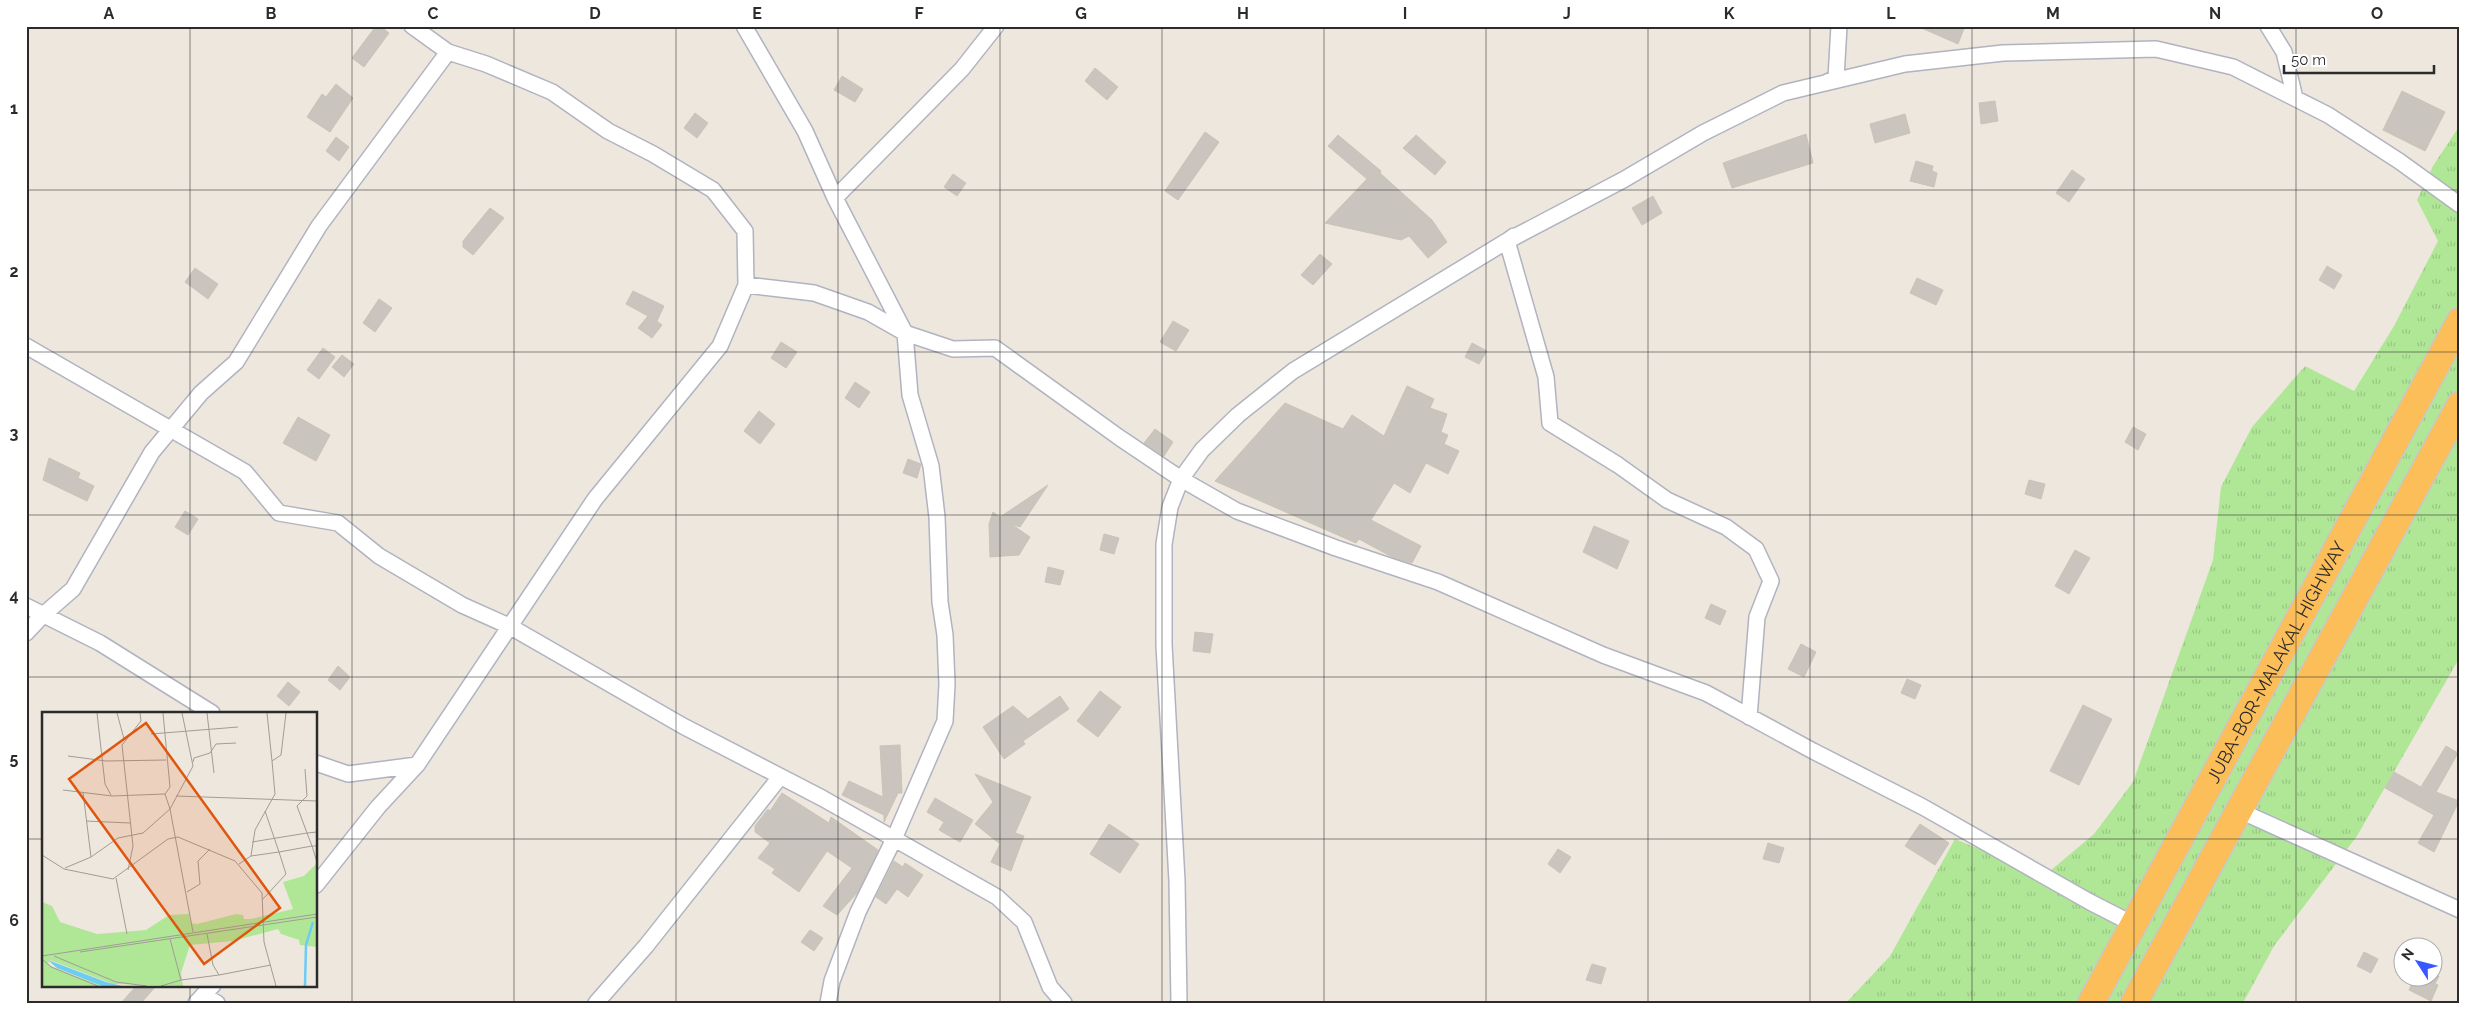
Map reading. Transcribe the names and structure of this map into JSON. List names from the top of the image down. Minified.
{"streets":{"highway":["JUBA-BOR-MALAKAL HIGHWAY"]},"scale_bar":"50 m","north":"top left","grid":{"columns":["A","B","C","D","E","F","G","H","I","J","K","L","M","N","O"],"rows":["1","2","3","4","5","6"]}}
